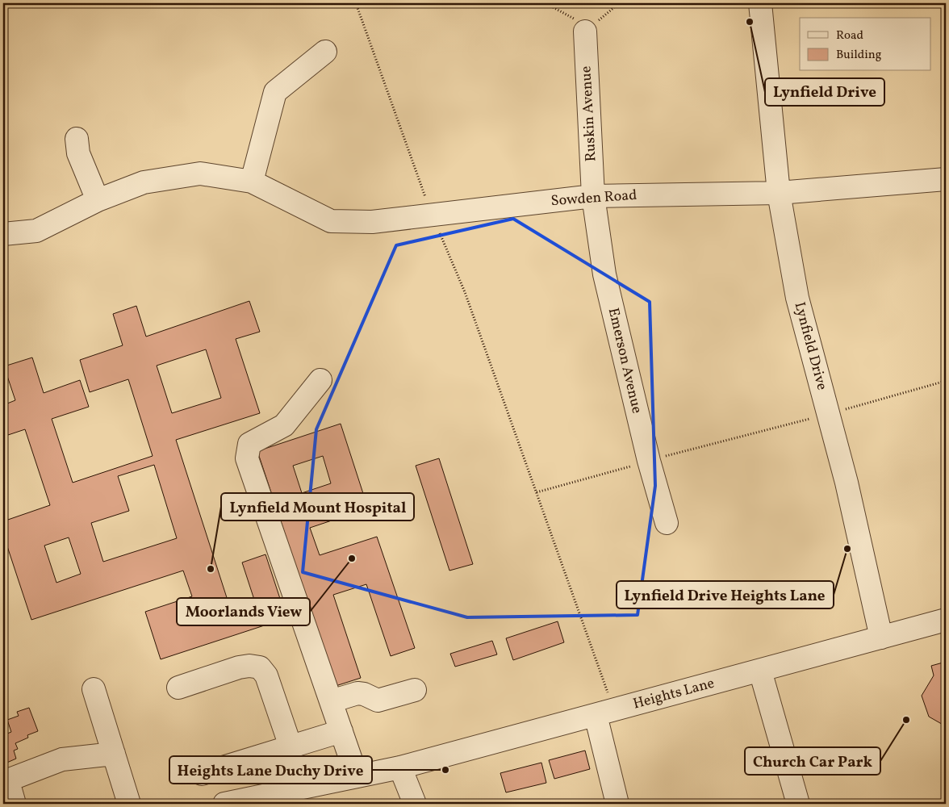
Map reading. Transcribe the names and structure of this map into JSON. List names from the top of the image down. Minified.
{"streets":{"street":["Ruskin Avenue","Sowden Road","Lynfield Drive","Emerson Avenue","Heights Lane"]},"crossings":[["Ruskin Avenue","Sowden Road"],["Ruskin Avenue","Emerson Avenue"],["Sowden Road","Lynfield Drive"],["Sowden Road","Emerson Avenue"],["Lynfield Drive","Heights Lane"]],"places":["Lynfield Drive","Lynfield Drive Heights Lane","Moorlands View","Lynfield Mount Hospital","Church Car Park","Heights Lane Duchy Drive"],"legend":["Road","Building"]}
